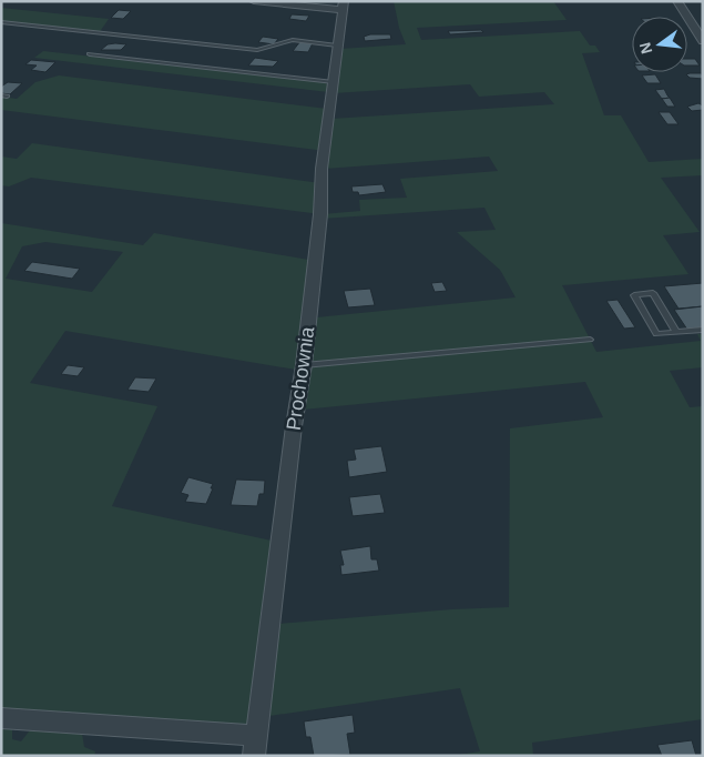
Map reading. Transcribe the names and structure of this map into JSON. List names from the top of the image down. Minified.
{"streets":{"street":["Prochownia"]},"north":"left"}
